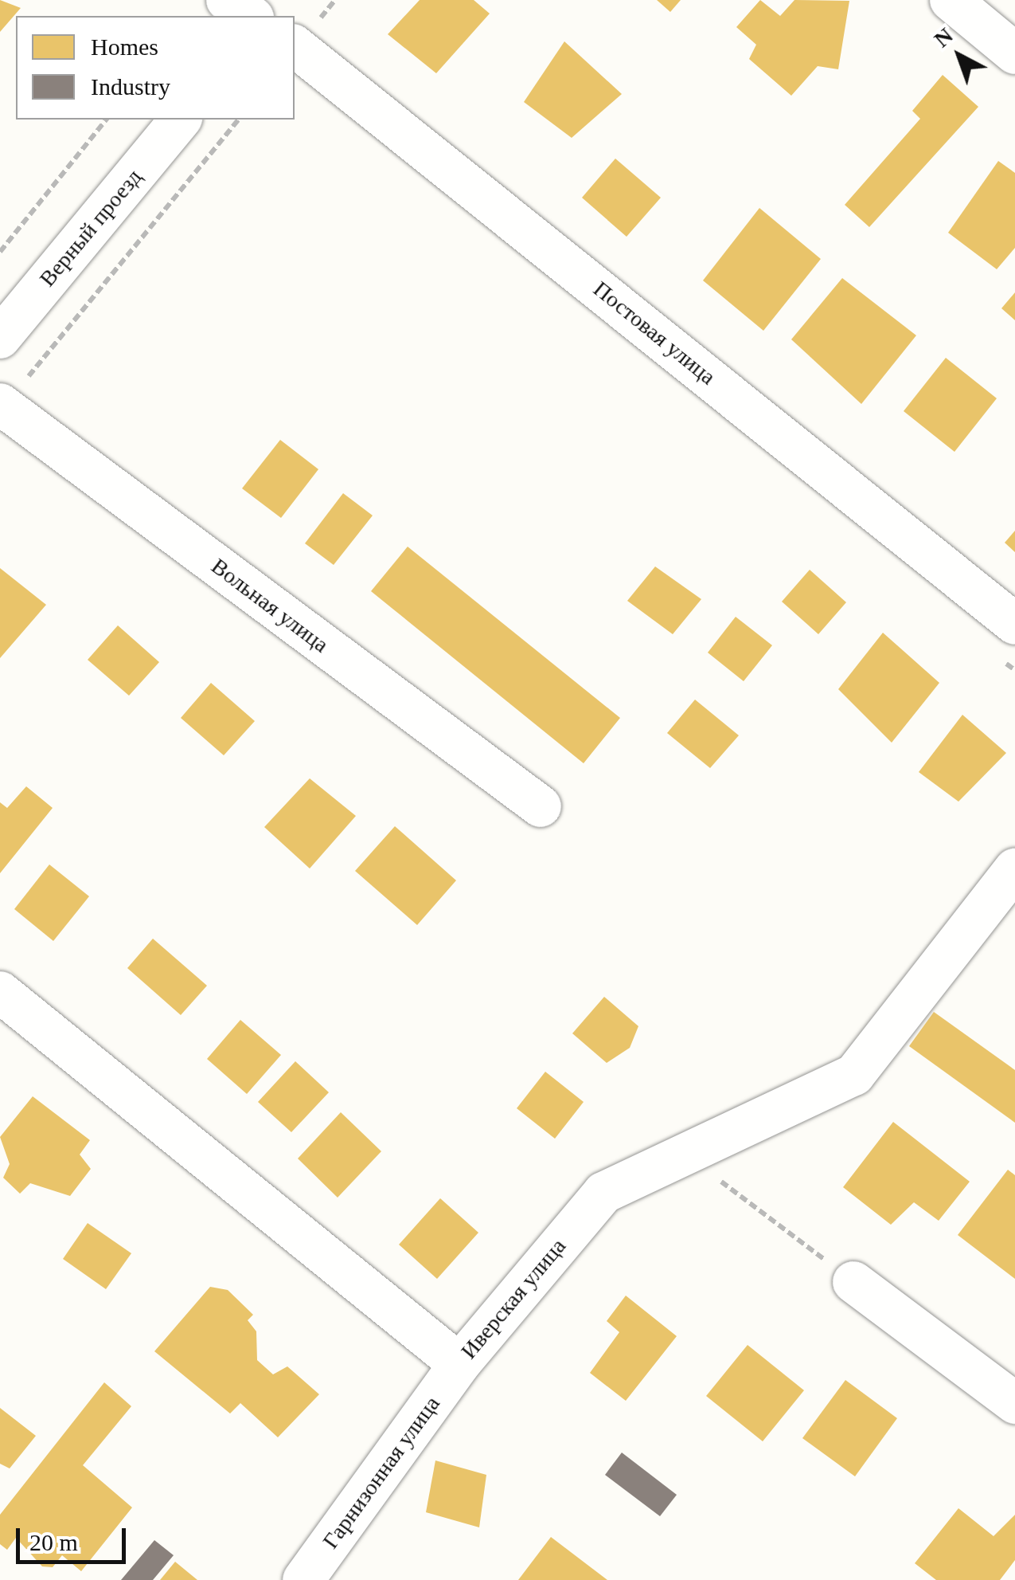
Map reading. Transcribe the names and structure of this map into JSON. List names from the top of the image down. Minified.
{"streets":{"street":["Верный проезд","Постовая улица","Вольная улица","Иверская улица","Гарнизонная улица"]},"crossings":[["Иверская улица","Гарнизонная улица"]],"legend":["Homes","Industry"],"scale_bar":"20 m","north":"top left"}
